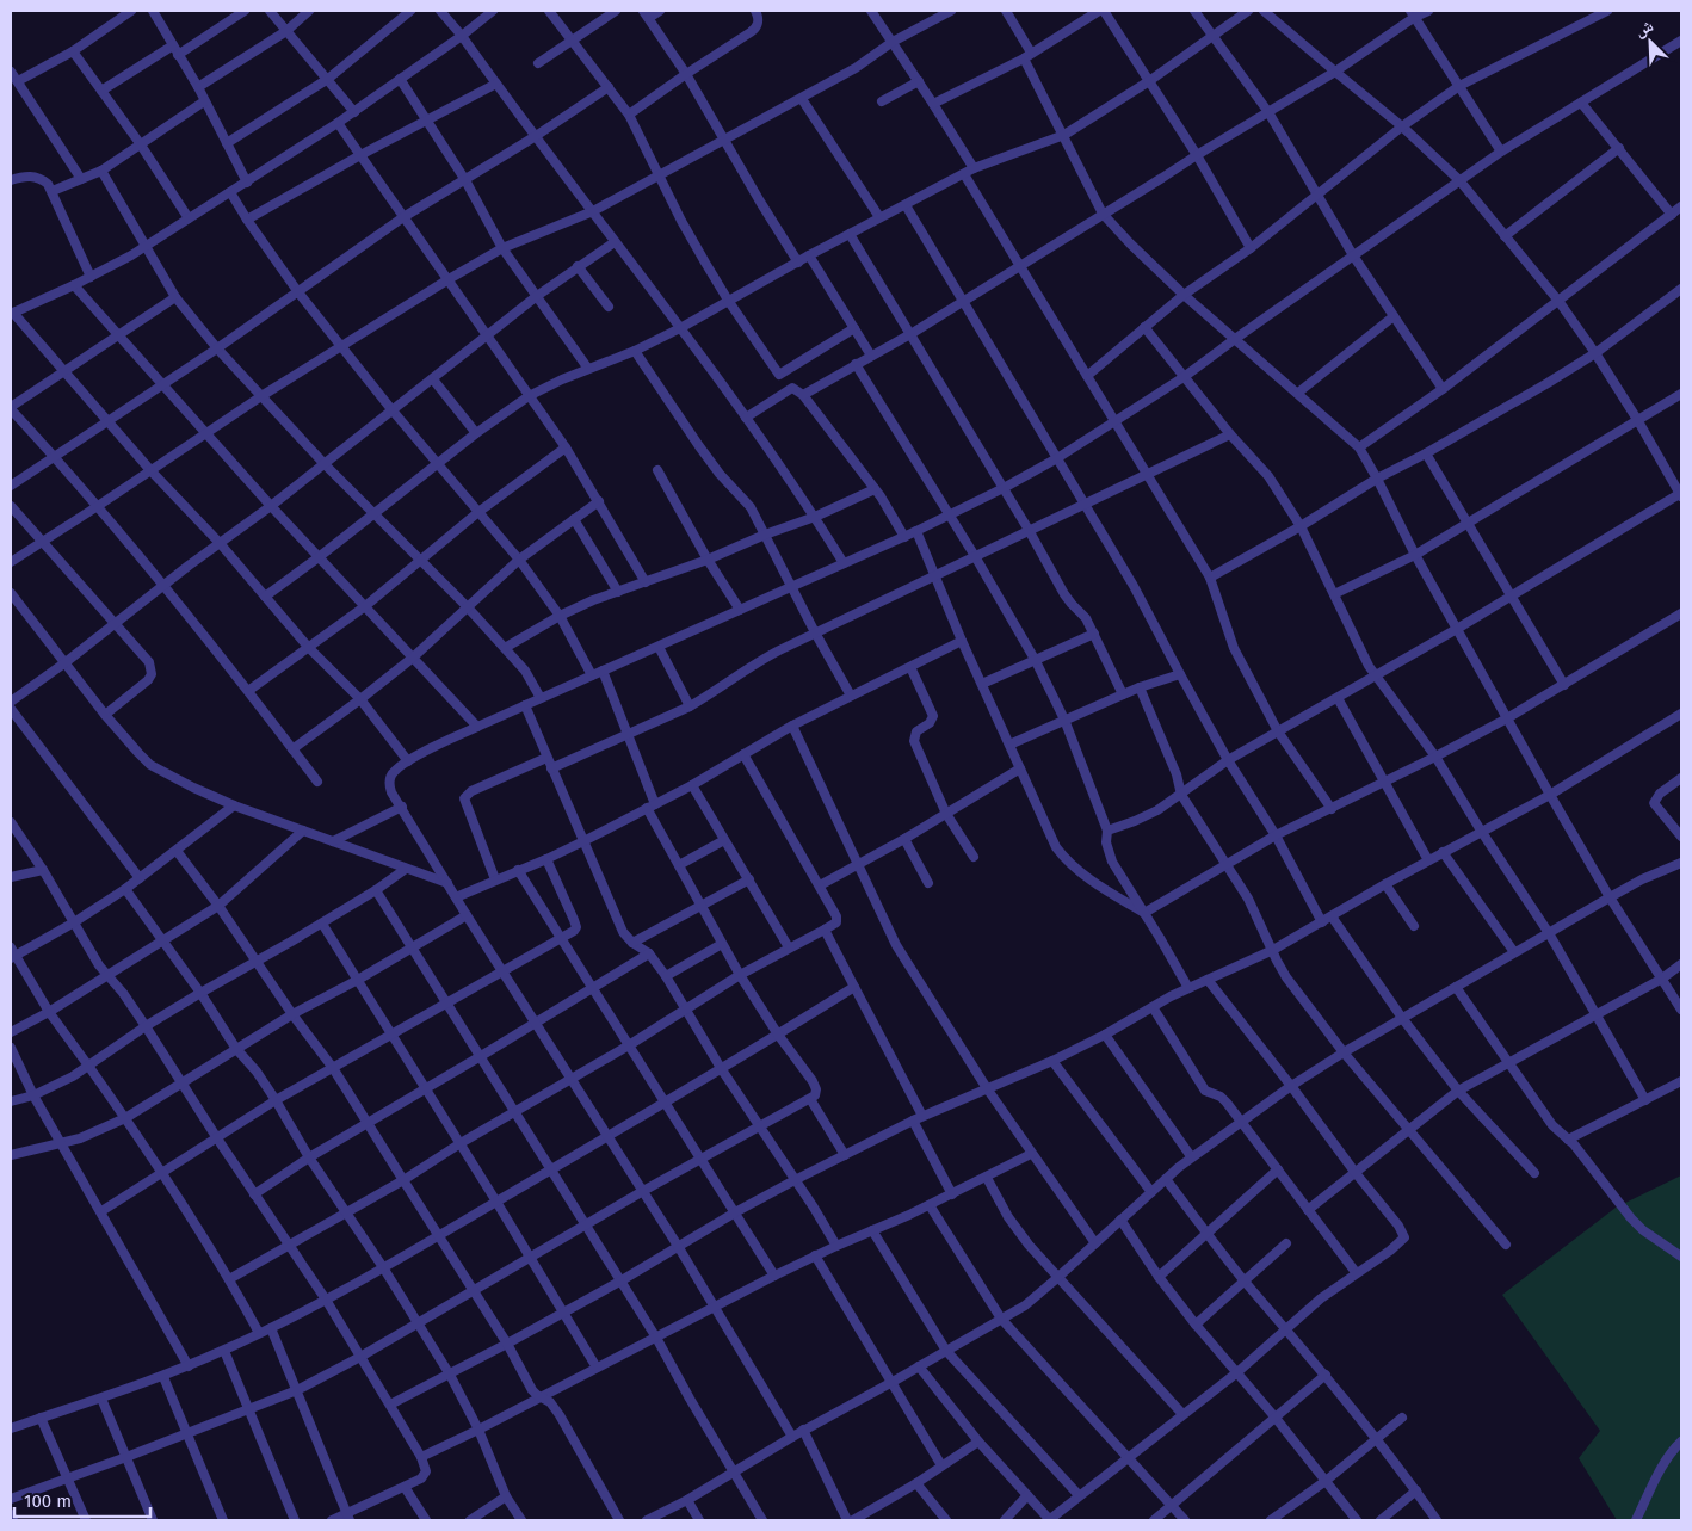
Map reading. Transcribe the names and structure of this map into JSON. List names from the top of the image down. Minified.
{"scale_bar":"100 m","north":"top left"}
